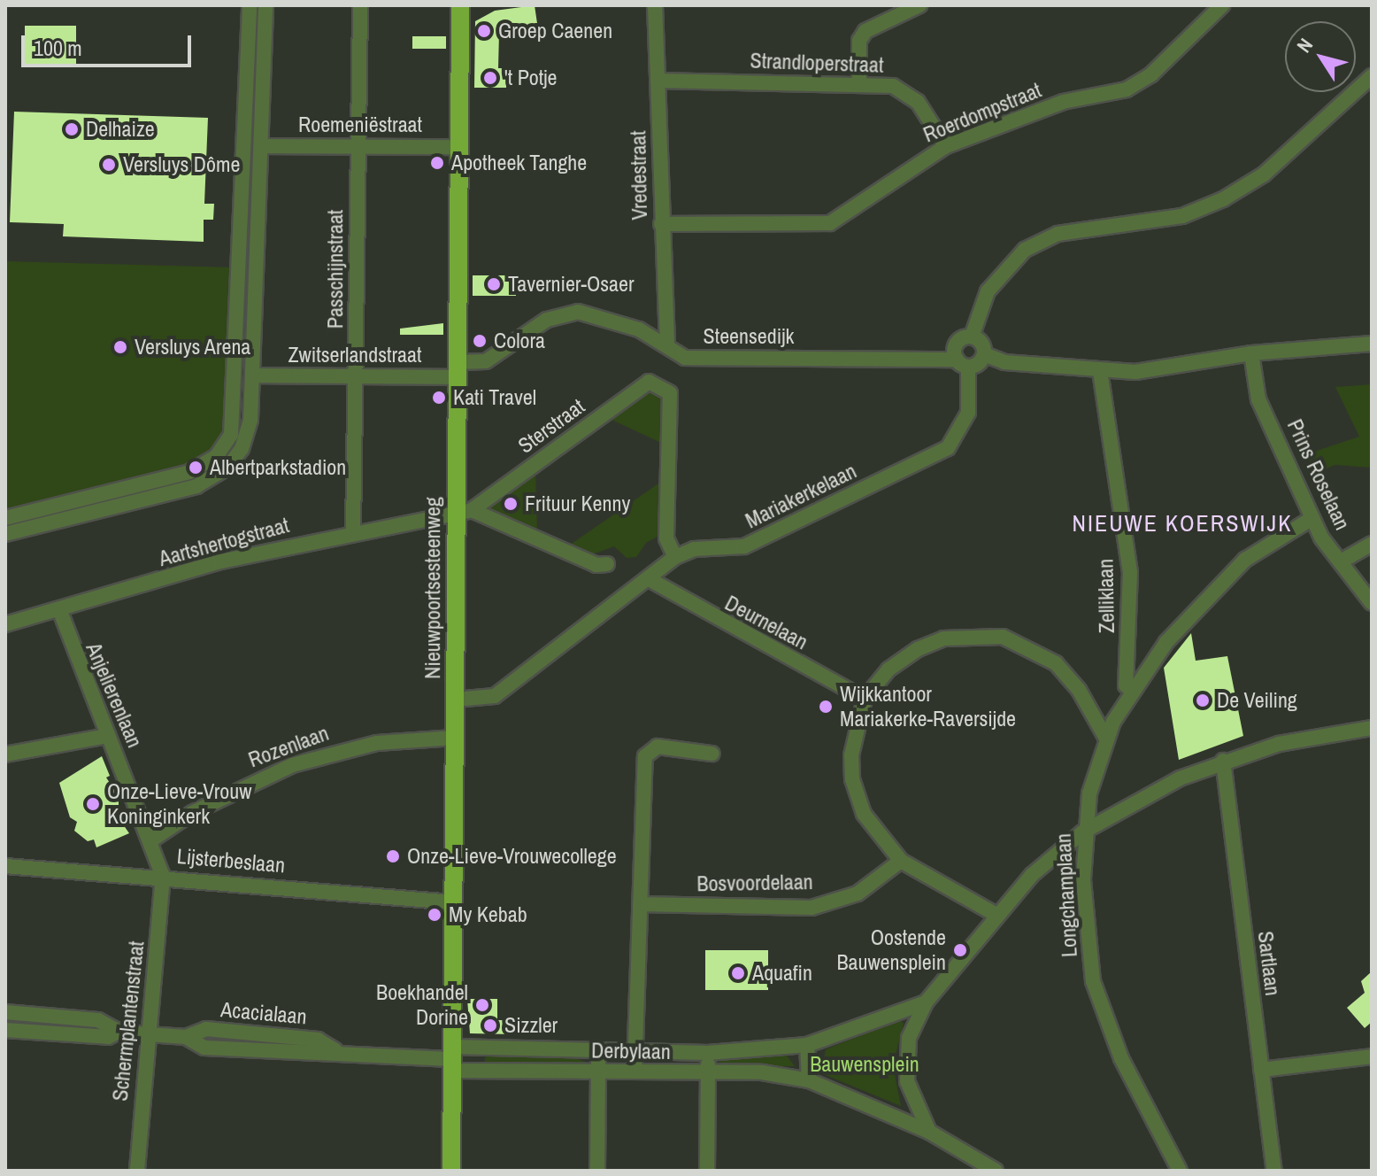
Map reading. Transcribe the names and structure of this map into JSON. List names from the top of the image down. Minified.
{"streets":{"main road":["Nieuwpoortsesteenweg"],"street":["Strandloperstraat","Roerdompstraat","Roemeniëstraat","Vredestraat","Passchijnstraat","Steensedijk","Zwitserlandstraat","Sterstraat","Prins Roselaan","Mariakerkelaan","Aartshertogstraat","Zelliklaan","Deurnelaan","Anjelierenlaan","Rozenlaan","Lijsterbeslaan","Bosvoordelaan","Longchamplaan","Sartlaan","Acacialaan","Schermplantenstraat","Derbylaan"]},"crossings":[["Strandloperstraat","Roerdompstraat"],["Strandloperstraat","Vredestraat"],["Roerdompstraat","Vredestraat"],["Roemeniëstraat","Passchijnstraat"],["Roemeniëstraat","Nieuwpoortsesteenweg"],["Vredestraat","Steensedijk"],["Passchijnstraat","Zwitserlandstraat"],["Passchijnstraat","Aartshertogstraat"],["Steensedijk","Zwitserlandstraat"],["Steensedijk","Mariakerkelaan"],["Steensedijk","Nieuwpoortsesteenweg"],["Zwitserlandstraat","Nieuwpoortsesteenweg"],["Sterstraat","Mariakerkelaan"],["Sterstraat","Aartshertogstraat"],["Sterstraat","Nieuwpoortsesteenweg"],["Prins Roselaan","Longchamplaan"],["Mariakerkelaan","Nieuwpoortsesteenweg"],["Mariakerkelaan","Deurnelaan"],["Aartshertogstraat","Nieuwpoortsesteenweg"],["Aartshertogstraat","Anjelierenlaan"],["Nieuwpoortsesteenweg","Rozenlaan"],["Nieuwpoortsesteenweg","Lijsterbeslaan"],["Nieuwpoortsesteenweg","Acacialaan"],["Nieuwpoortsesteenweg","Derbylaan"],["Zelliklaan","Longchamplaan"],["Anjelierenlaan","Rozenlaan"],["Anjelierenlaan","Lijsterbeslaan"],["Anjelierenlaan","Schermplantenstraat"],["Lijsterbeslaan","Schermplantenstraat"],["Acacialaan","Schermplantenstraat"],["Acacialaan","Derbylaan"]],"districts":["NIEUWE KOERSWIJK"],"parks":["Bauwensplein"],"places":["Groep Caenen","'t Potje","Delhaize","Apotheek Tanghe","Versluys Dôme","Tavernier-Osaer","Colora","Versluys Arena","Kati Travel","Albertparkstadion","Frituur Kenny","De Veiling","Wijkkantoor Mariakerke-Raversijde","Onze-Lieve-Vrouw Koninginkerk","Onze-Lieve-Vrouwecollege","My Kebab","Oostende Bauwensplein","Aquafin","Boekhandel Dorine","Sizzler"],"scale_bar":"100 m","north":"top left"}
